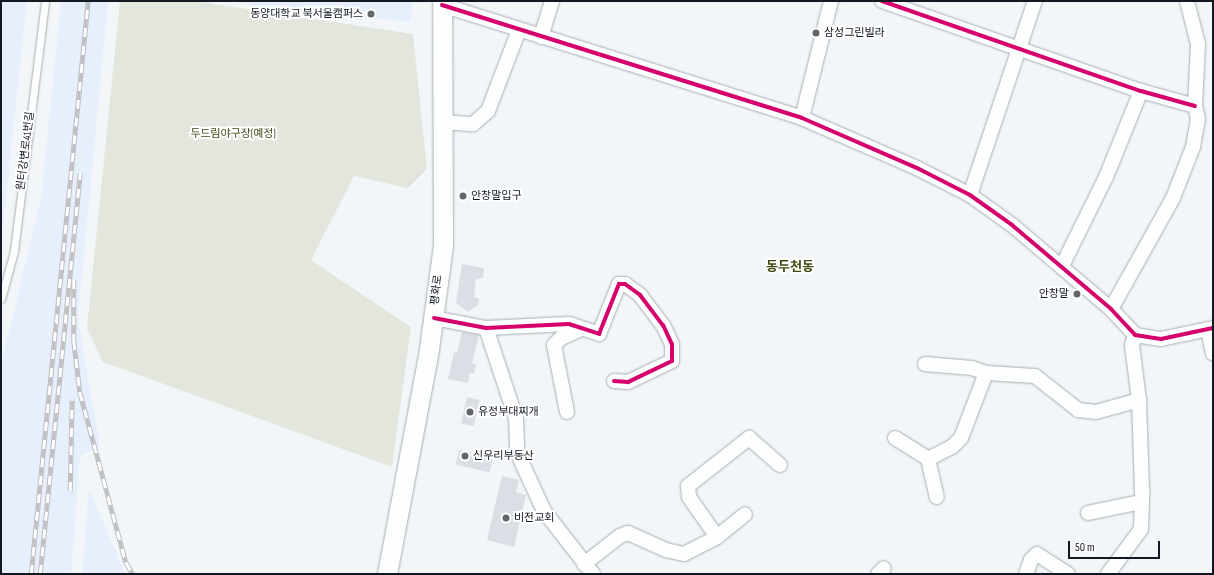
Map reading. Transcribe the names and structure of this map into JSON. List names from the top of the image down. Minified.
{"streets":{"main road":["평화로"],"lane":["원터강변로41번길"]},"districts":["동두천동"],"parks":["두드림야구장(예정)"],"places":["동양대학교 북서울캠퍼스","삼성그린빌라","안창말입구","안창말","유정부대찌개","신우리부동산","비전교회"],"scale_bar":"50 m"}
